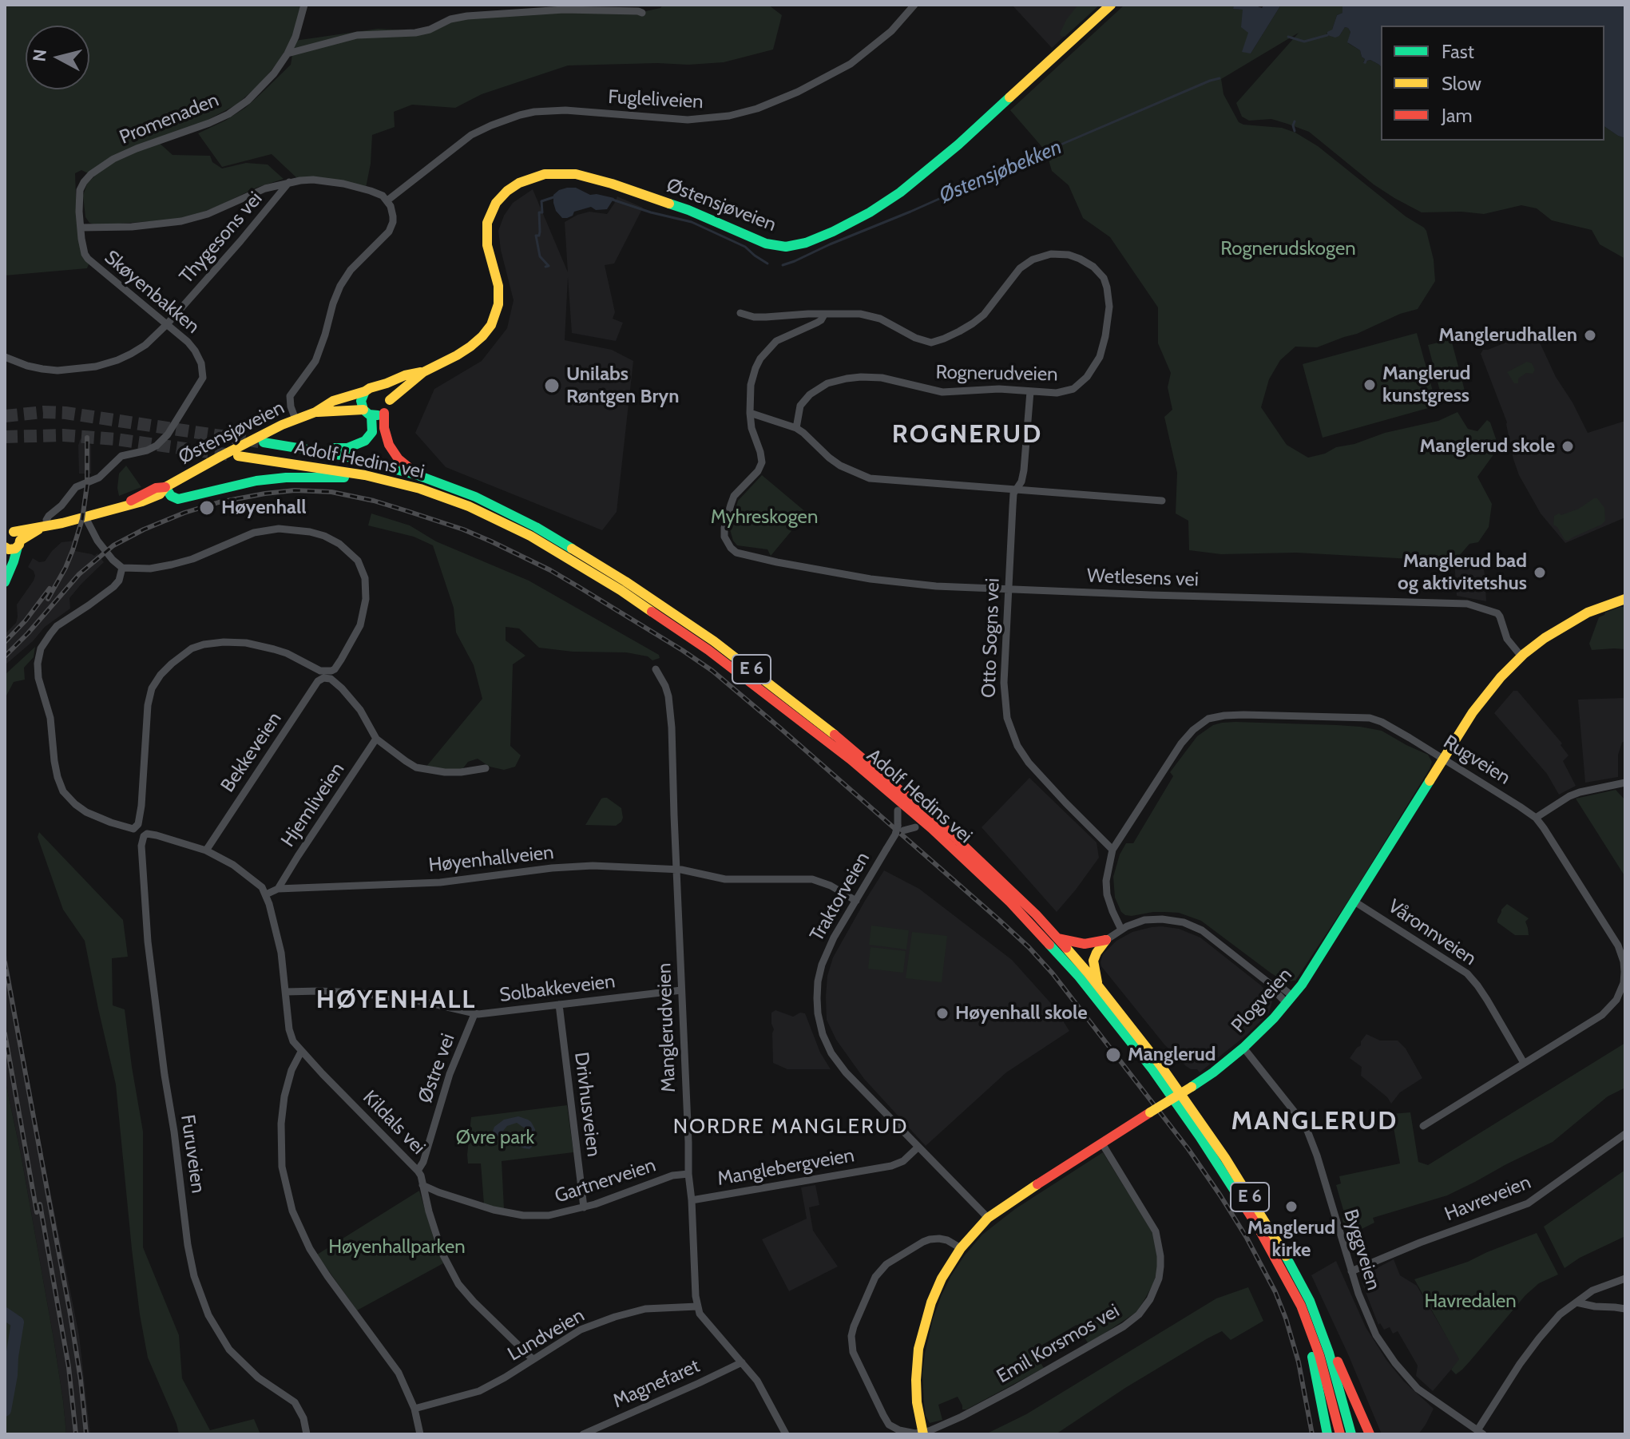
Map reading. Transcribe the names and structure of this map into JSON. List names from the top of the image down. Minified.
{"streets":{"main road":["Østensjøveien","Adolf Hedins vei","E 6","Plogveien"],"street":["Fugleliveien","Promenaden","Thygesons vei","Skøyenbakken","Rognerudveien","Wetlesens vei","Otto Sogns vei","Bekkeveien","Rugveien","Hjemliveien","Høyenhallveien","Traktorveien","Våronnveien","Solbakkeveien","Manglerudveien","Østre vei","Drivhusveien","Kildals vei","Furuveien","Manglebergveien","Gartnerveien","Havreveien","Byggveien","Lundveien","Emil Korsmos vei","Magnefaret"]},"crossings":[["Promenaden","Skøyenbakken"],["Østensjøveien","Skøyenbakken"],["Østensjøveien","E 6"],["Thygesons vei","Skøyenbakken"],["Rognerudveien","Otto Sogns vei"],["Adolf Hedins vei","E 6"],["Wetlesens vei","Otto Sogns vei"],["Wetlesens vei","Plogveien"],["Otto Sogns vei","Rugveien"],["Bekkeveien","Furuveien"],["Rugveien","Våronnveien"],["Rugveien","Plogveien"],["Hjemliveien","Høyenhallveien"],["Høyenhallveien","Traktorveien"],["Høyenhallveien","Manglerudveien"],["Høyenhallveien","Kildals vei"],["Traktorveien","Plogveien"],["Traktorveien","Manglebergveien"],["Våronnveien","Plogveien"],["Solbakkeveien","Manglerudveien"],["Solbakkeveien","Østre vei"],["Solbakkeveien","Drivhusveien"],["Solbakkeveien","Kildals vei"],["Plogveien","Byggveien"],["Plogveien","Emil Korsmos vei"],["Manglerudveien","Manglebergveien"],["Manglerudveien","Gartnerveien"],["Manglerudveien","Lundveien"],["Manglerudveien","Magnefaret"],["Østre vei","Kildals vei"],["Drivhusveien","Gartnerveien"],["Kildals vei","Gartnerveien"],["Kildals vei","Lundveien"],["Havreveien","Byggveien"]],"districts":["ROGNERUD","HØYENHALL","MANGLERUD","NORDRE MANGLERUD"],"water":["Østensjøbekken"],"parks":["Rognerudskogen","Myhreskogen","Øvre park","Høyenhallparken","Havredalen"],"places":["Manglerudhallen","Manglerud kunstgress","Unilabs Røntgen Bryn","Manglerud skole","Høyenhall","Manglerud bad og aktivitetshus","Høyenhall skole","Manglerud","Manglerud kirke"],"legend":["Fast","Slow","Jam"],"north":"left"}
